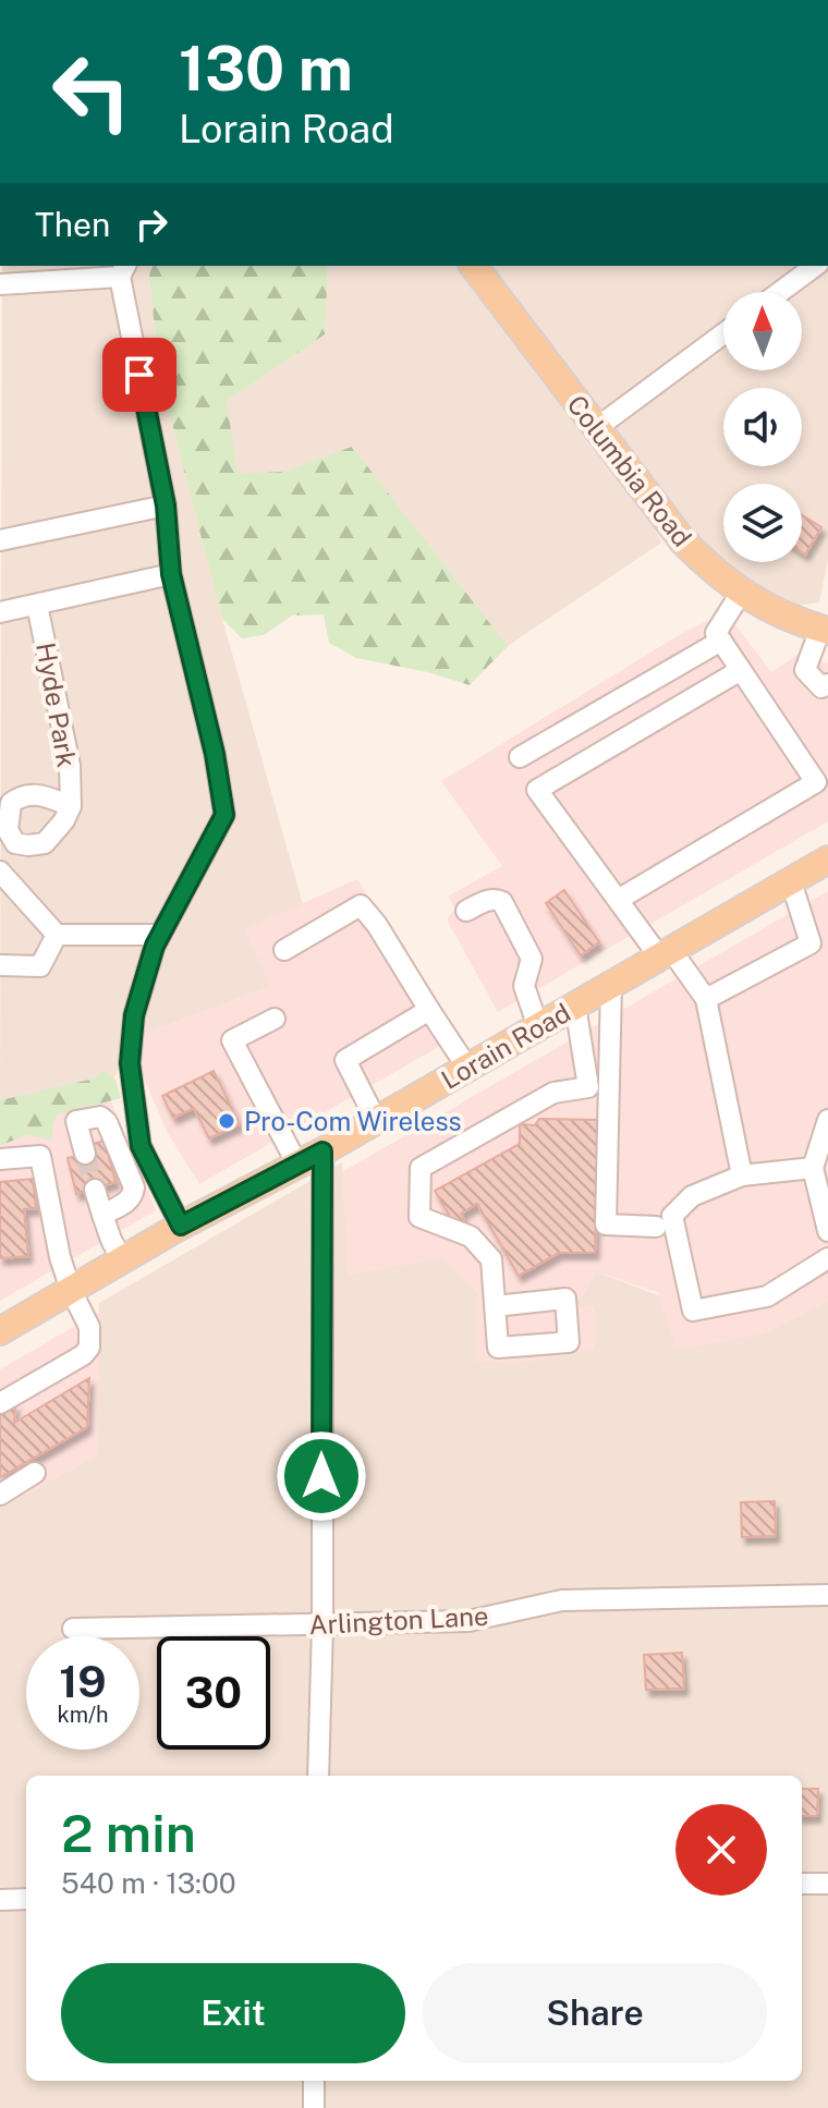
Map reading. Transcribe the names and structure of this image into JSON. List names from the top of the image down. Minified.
{"streets":{"main road":["Columbia Road","Lorain Road"],"street":["Hyde Park","Arlington Lane"]},"places":["Pro-Com Wireless"],"north":"top","page":{"turn":["130 m","Lorain Road"],"then":"Then","speed":"19 km/h","limit":"30","heading":["2 min","540 m · 13:00"],"buttons":["Exit","Share"]}}
